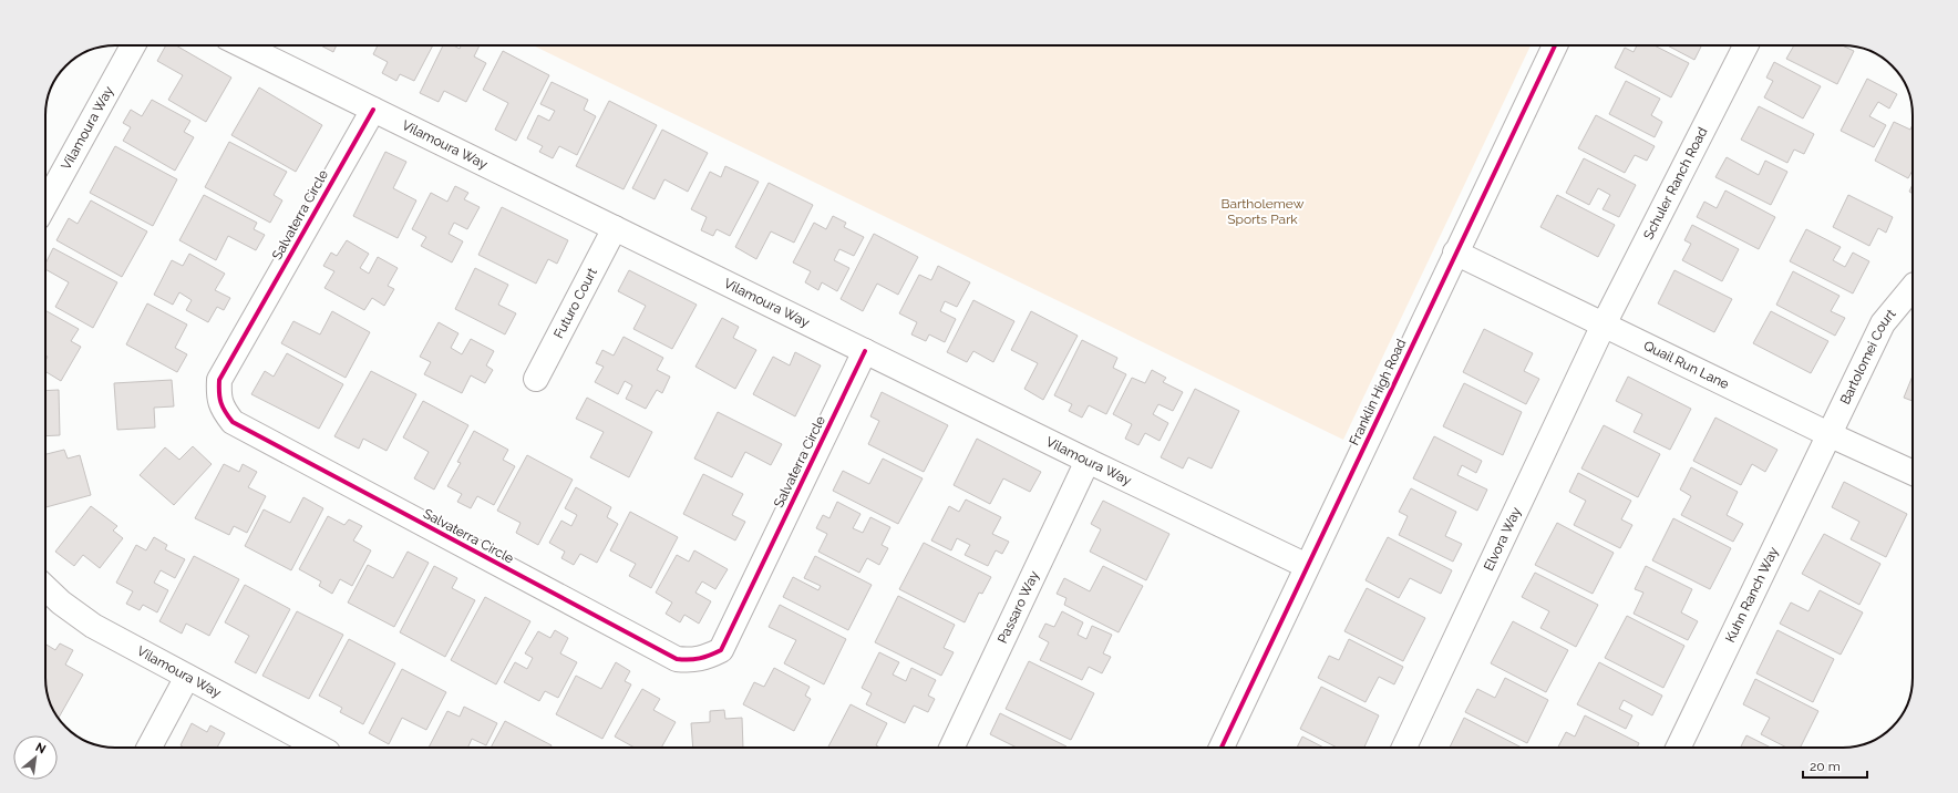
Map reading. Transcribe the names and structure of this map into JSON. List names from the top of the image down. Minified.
{"streets":{"street":["Vilamoura Way","Schuler Ranch Road","Salvaterra Circle","Futuro Court","Bartolomei Court","Quail Run Lane","Franklin High Road","Elvora Way","Kuhn Ranch Way","Passaro Way"]},"crossings":[["Vilamoura Way","Salvaterra Circle"],["Vilamoura Way","Futuro Court"],["Vilamoura Way","Franklin High Road"],["Vilamoura Way","Passaro Way"],["Schuler Ranch Road","Quail Run Lane"],["Schuler Ranch Road","Elvora Way"],["Bartolomei Court","Quail Run Lane"],["Bartolomei Court","Kuhn Ranch Way"],["Quail Run Lane","Franklin High Road"],["Quail Run Lane","Elvora Way"],["Quail Run Lane","Kuhn Ranch Way"]],"parks":["Bartholemew Sports Park"],"scale_bar":"20 m","north":"top right"}
